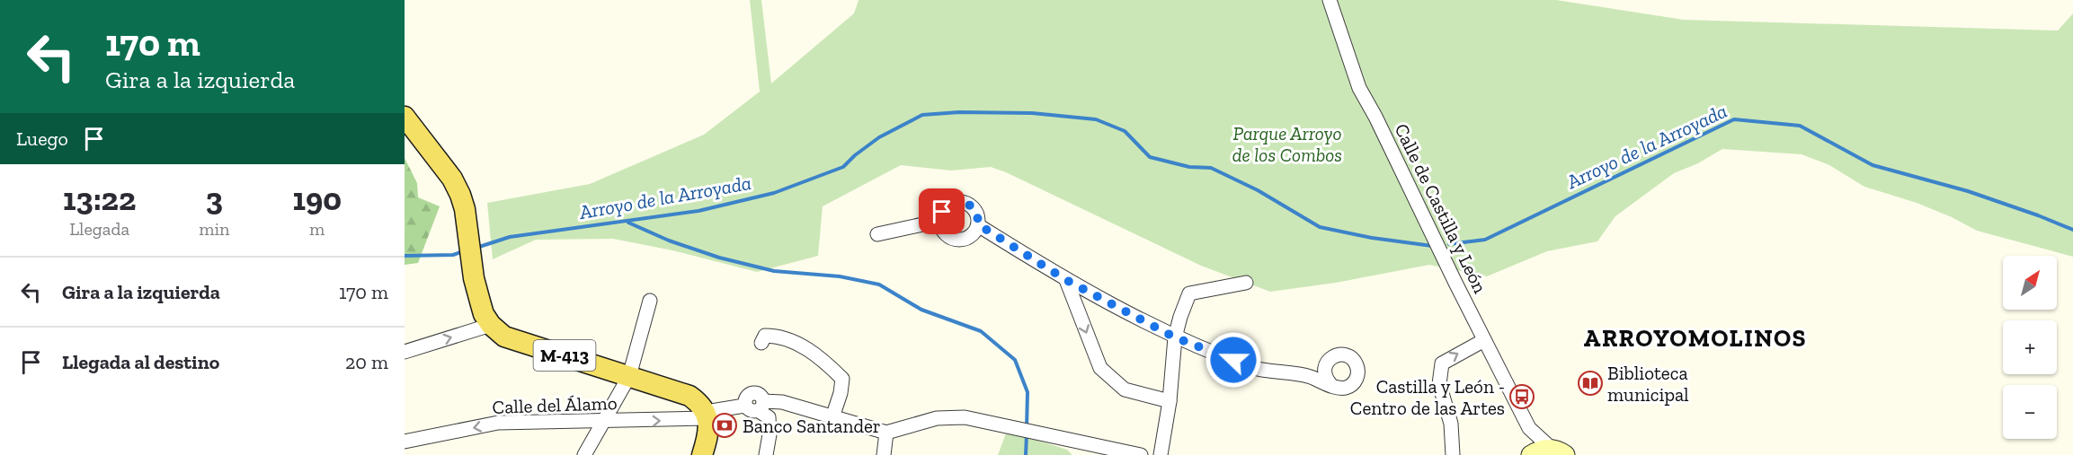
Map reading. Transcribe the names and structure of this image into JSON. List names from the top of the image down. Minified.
{"streets":{"main road":["M-413"],"street":["Calle de Castilla y León","Calle del Álamo"]},"crossings":[["M-413","Calle del Álamo"]],"districts":["ARROYOMOLINOS"],"water":["Arroyo de la Arroyada"],"parks":["Parque Arroyo de los Combos"],"places":{"library":["Biblioteca municipal"],"bus stop":["Castilla y León - Centro de las Artes"],"bank":["Banco Santander"]},"north":"top right","page":{"turn":["170 m","Gira a la izquierda"],"then":"Luego","eta":["13:22","Llegada","3","min","190","m"],"list":[{"name":"Gira a la izquierda","value":"170 m"},{"name":"Llegada al destino","value":"20 m"}],"map_buttons":["+","−"]}}
